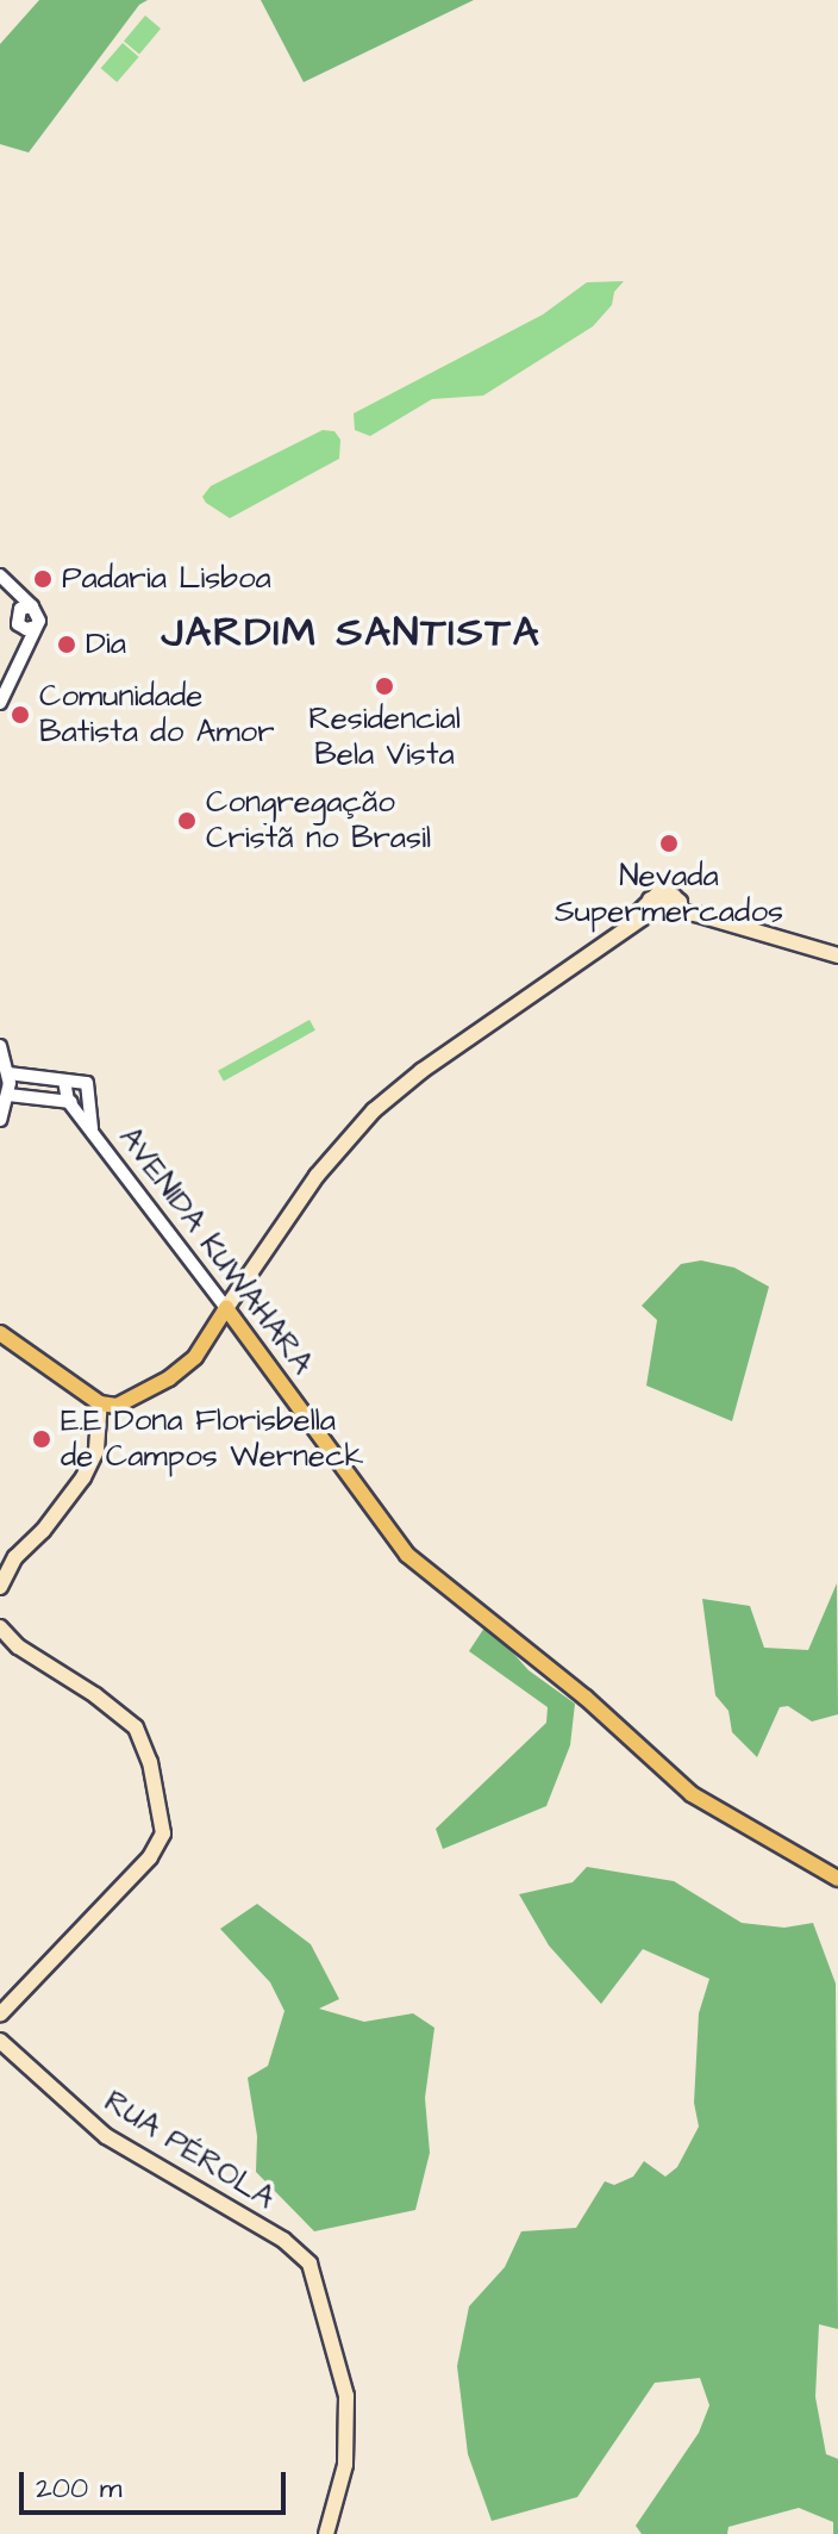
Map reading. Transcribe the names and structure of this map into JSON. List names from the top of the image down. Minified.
{"streets":{"main road":["AVENIDA KUWAHARA","RUA PÉROLA"]},"districts":["JARDIM SANTISTA"],"places":["Padaria Lisboa","Dia","Residencial Bela Vista","Comunidade Batista do Amor","Congregação Cristã no Brasil","Nevada Supermercados","E.E Dona Florisbella de Campos Werneck"],"scale_bar":"200 m"}
